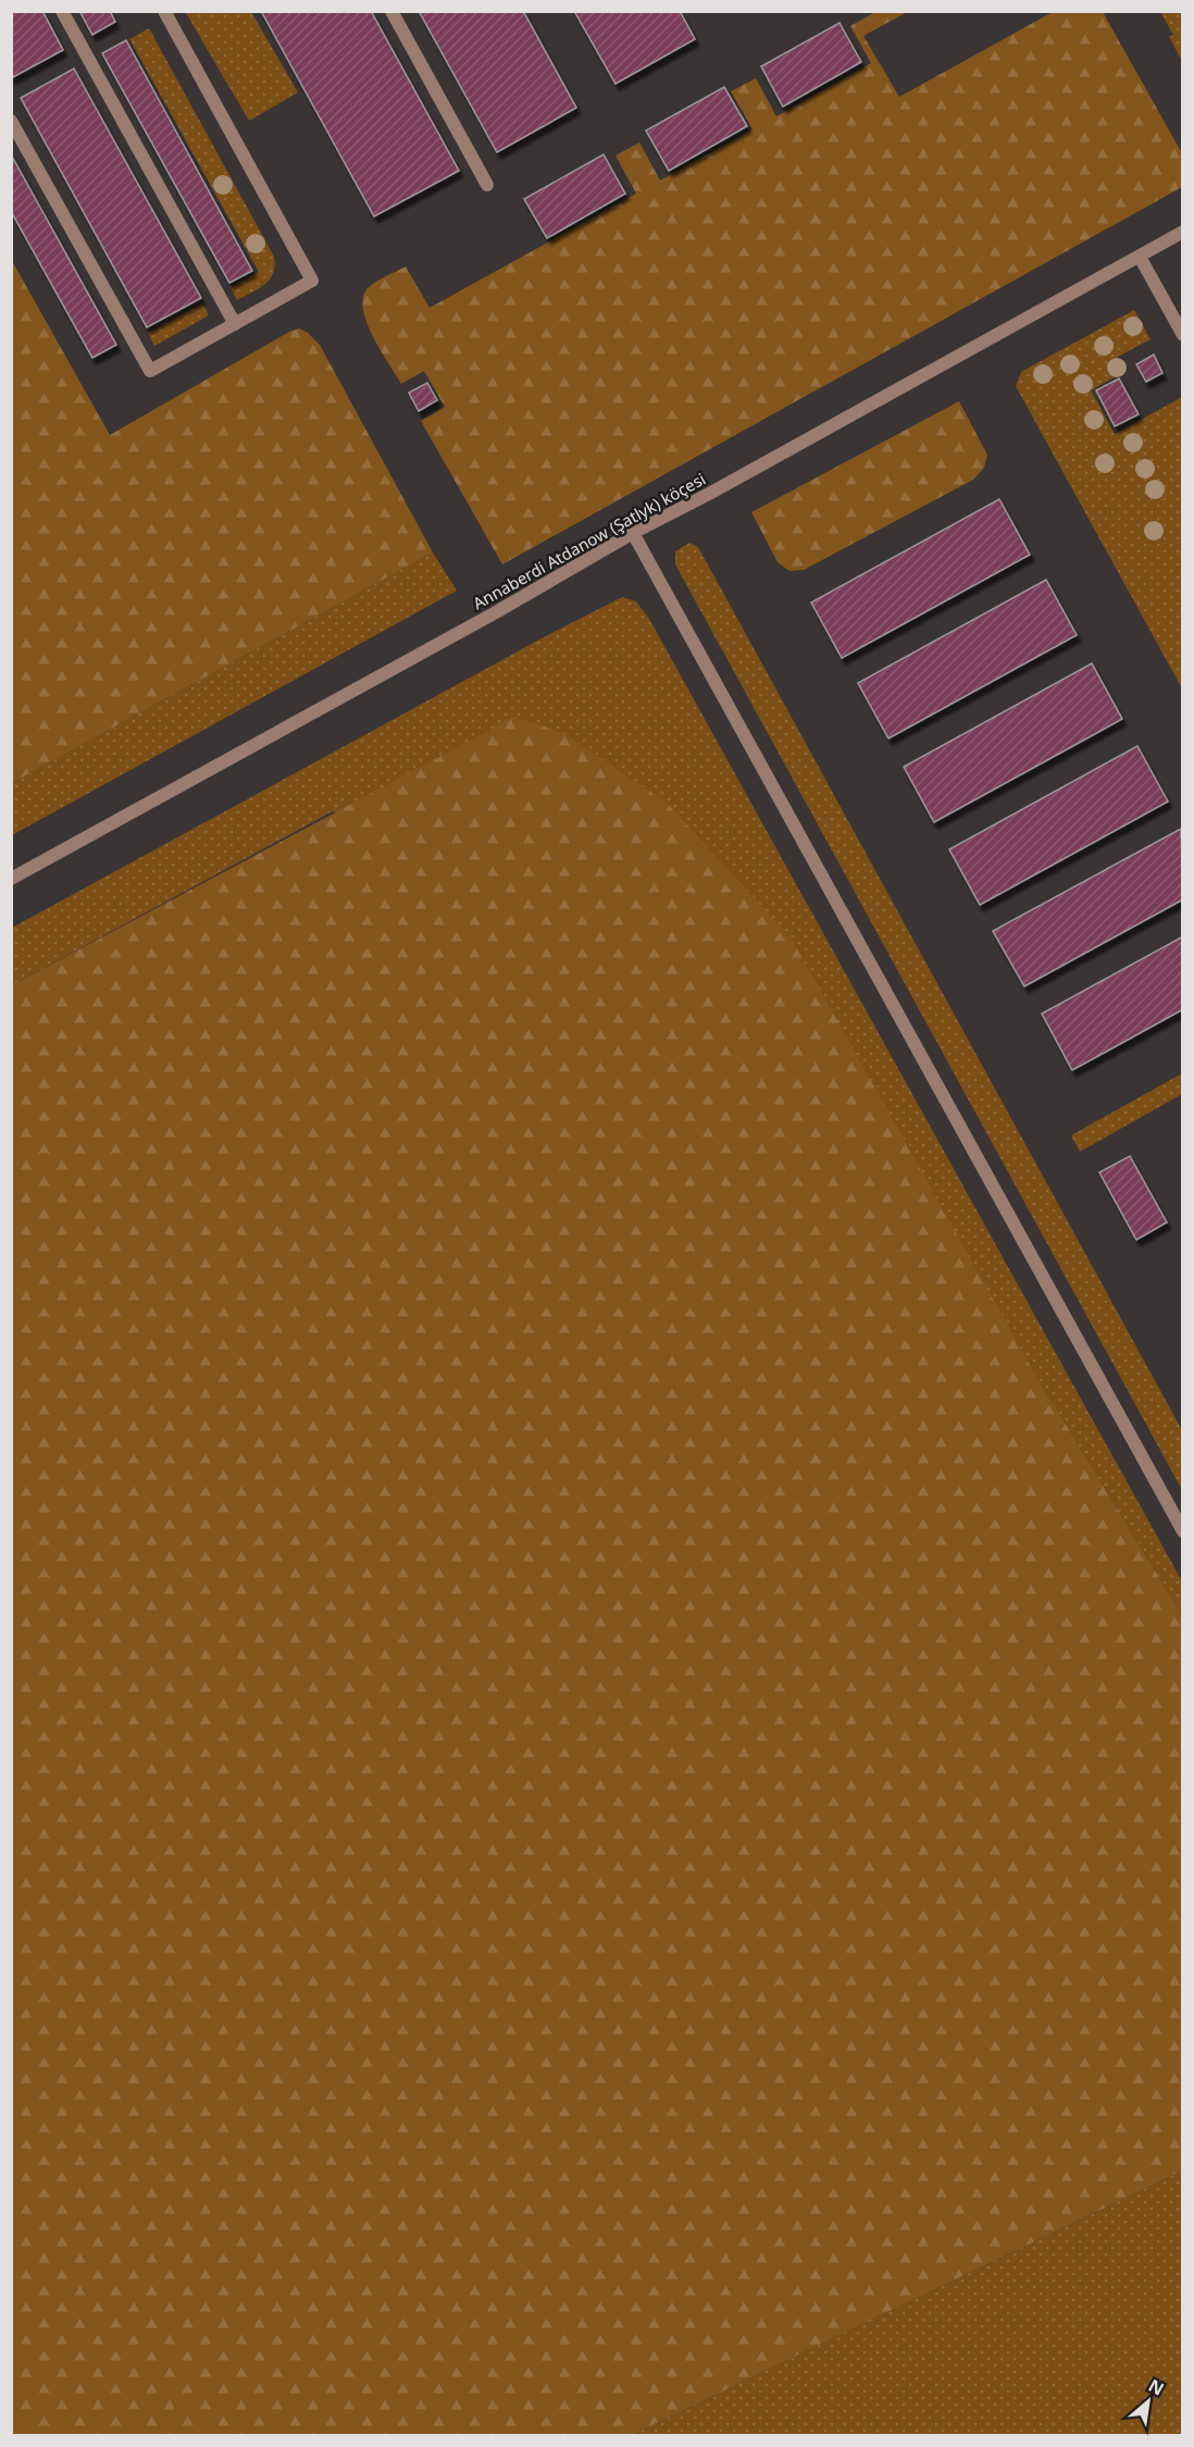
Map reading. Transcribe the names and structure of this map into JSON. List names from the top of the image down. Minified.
{"streets":{"street":["Annaberdi Atdanow (Şatlyk) köçesi"]},"north":"top right"}
